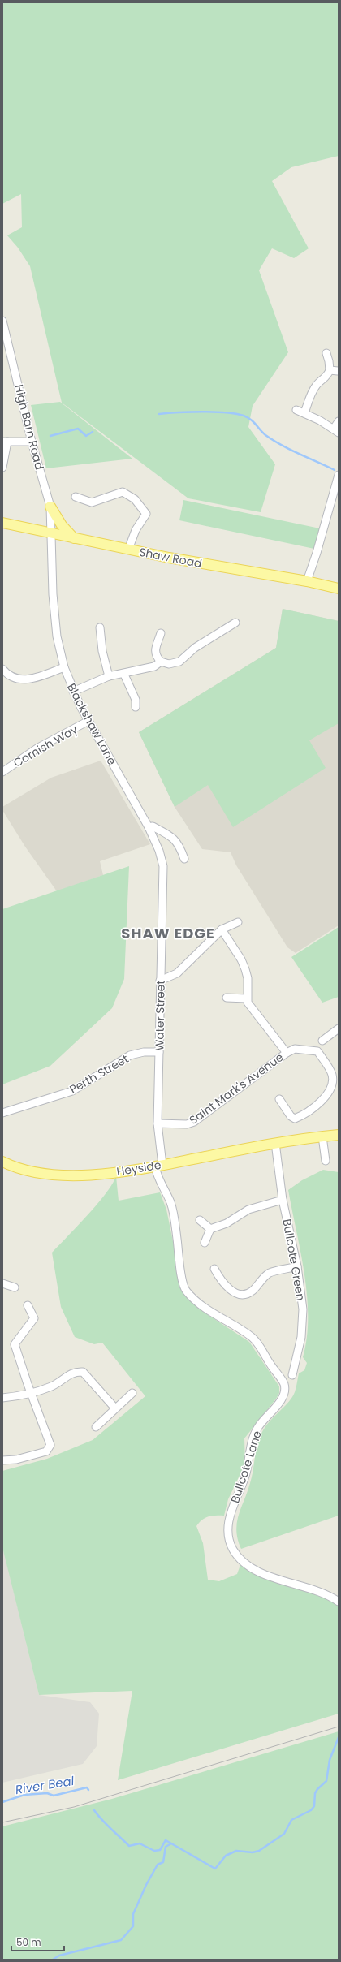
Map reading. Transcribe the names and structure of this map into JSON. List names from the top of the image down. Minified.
{"streets":{"main road":["Shaw Road","Heyside"],"street":["High Barn Road","Blackshaw Lane","Cornish Way","Water Street","Perth Street","Saint Mark's Avenue","Bullcote Green","Bullcote Lane"]},"crossings":[["High Barn Road","Shaw Road"],["High Barn Road","Blackshaw Lane"],["Shaw Road","Blackshaw Lane"],["Blackshaw Lane","Cornish Way"],["Blackshaw Lane","Water Street"],["Water Street","Perth Street"],["Water Street","Saint Mark's Avenue"],["Water Street","Heyside"],["Water Street","Bullcote Lane"],["Heyside","Bullcote Green"],["Heyside","Bullcote Lane"]],"districts":["SHAW EDGE"],"water":["River Beal"],"scale_bar":"50 m"}
